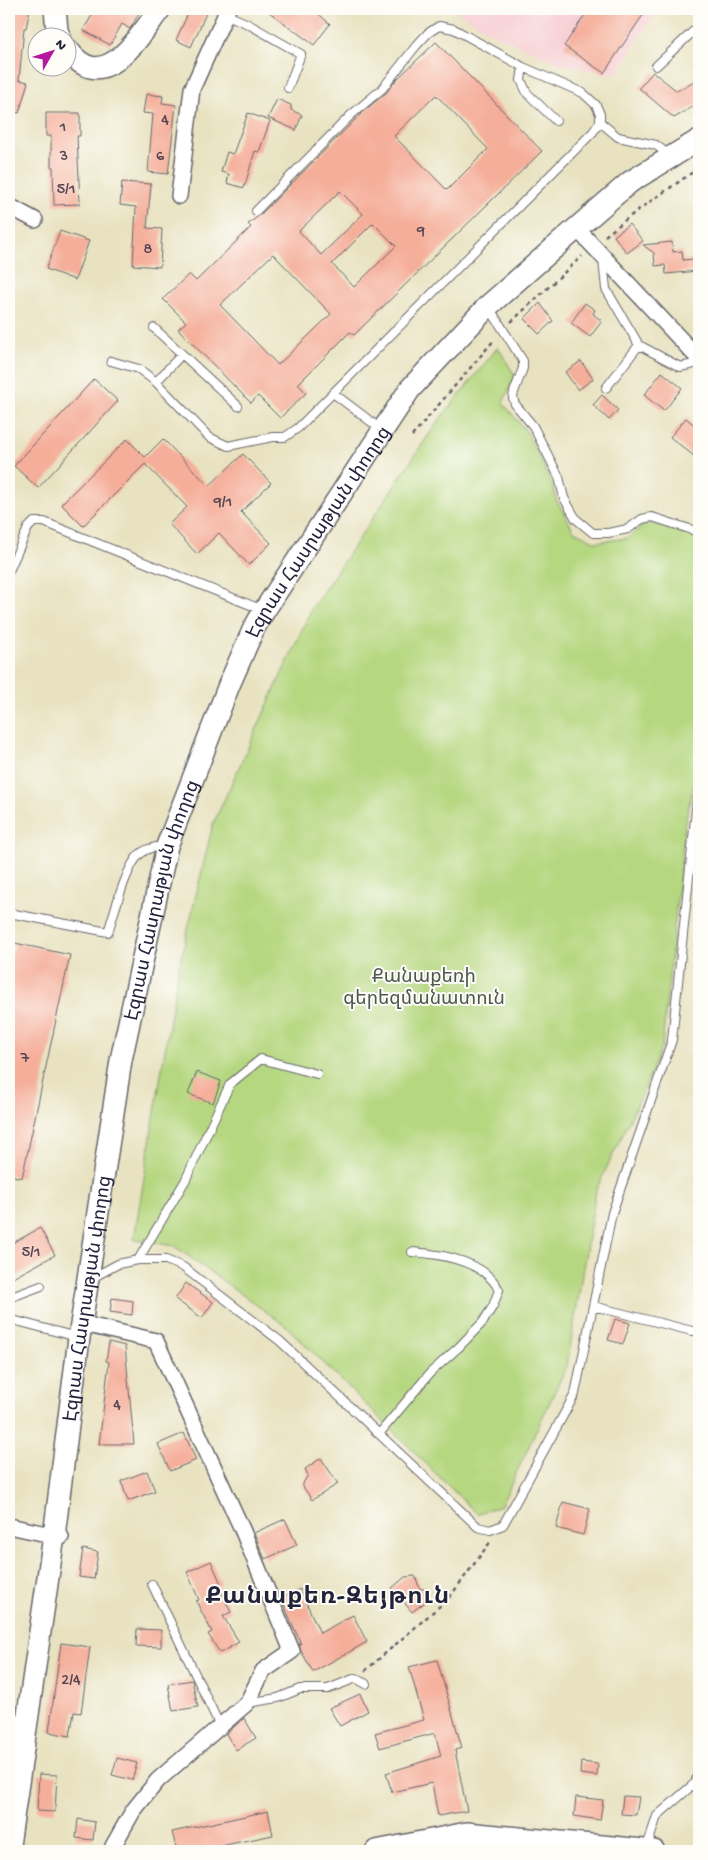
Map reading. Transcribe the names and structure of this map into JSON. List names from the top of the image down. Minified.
{"streets":{"street":["Էզրաս Հասրաթյան փողոց"]},"districts":["Քանաքեռ-Զեյթուն"],"parks":["Քանաքեռի գերեզմանատուն"],"house_numbers":["4","1","3","6","5/1","9","8","9/1","7","5/1","4","2/4"],"north":"top right"}
